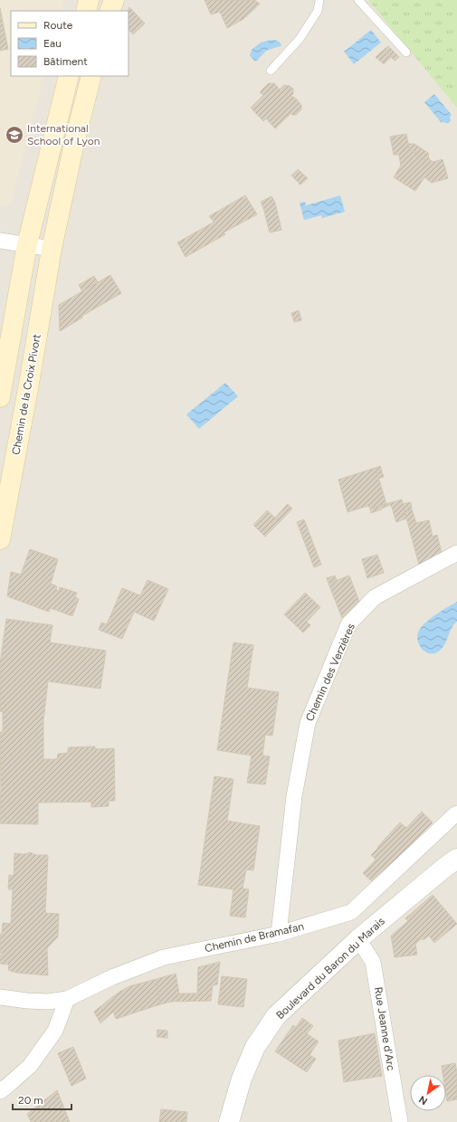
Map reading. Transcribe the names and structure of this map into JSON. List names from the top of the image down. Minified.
{"streets":{"main road":["Chemin de la Croix Pivort"],"street":["Chemin des Verzières","Chemin de Bramafan","Boulevard du Baron du Marais","Rue Jeanne d'Arc"]},"crossings":[["Chemin des Verzières","Chemin de Bramafan"],["Boulevard du Baron du Marais","Rue Jeanne d'Arc"]],"places":{"school or university":["International School of Lyon"]},"legend":["Route","Eau","Bâtiment"],"scale_bar":"20 m","north":"bottom left"}
